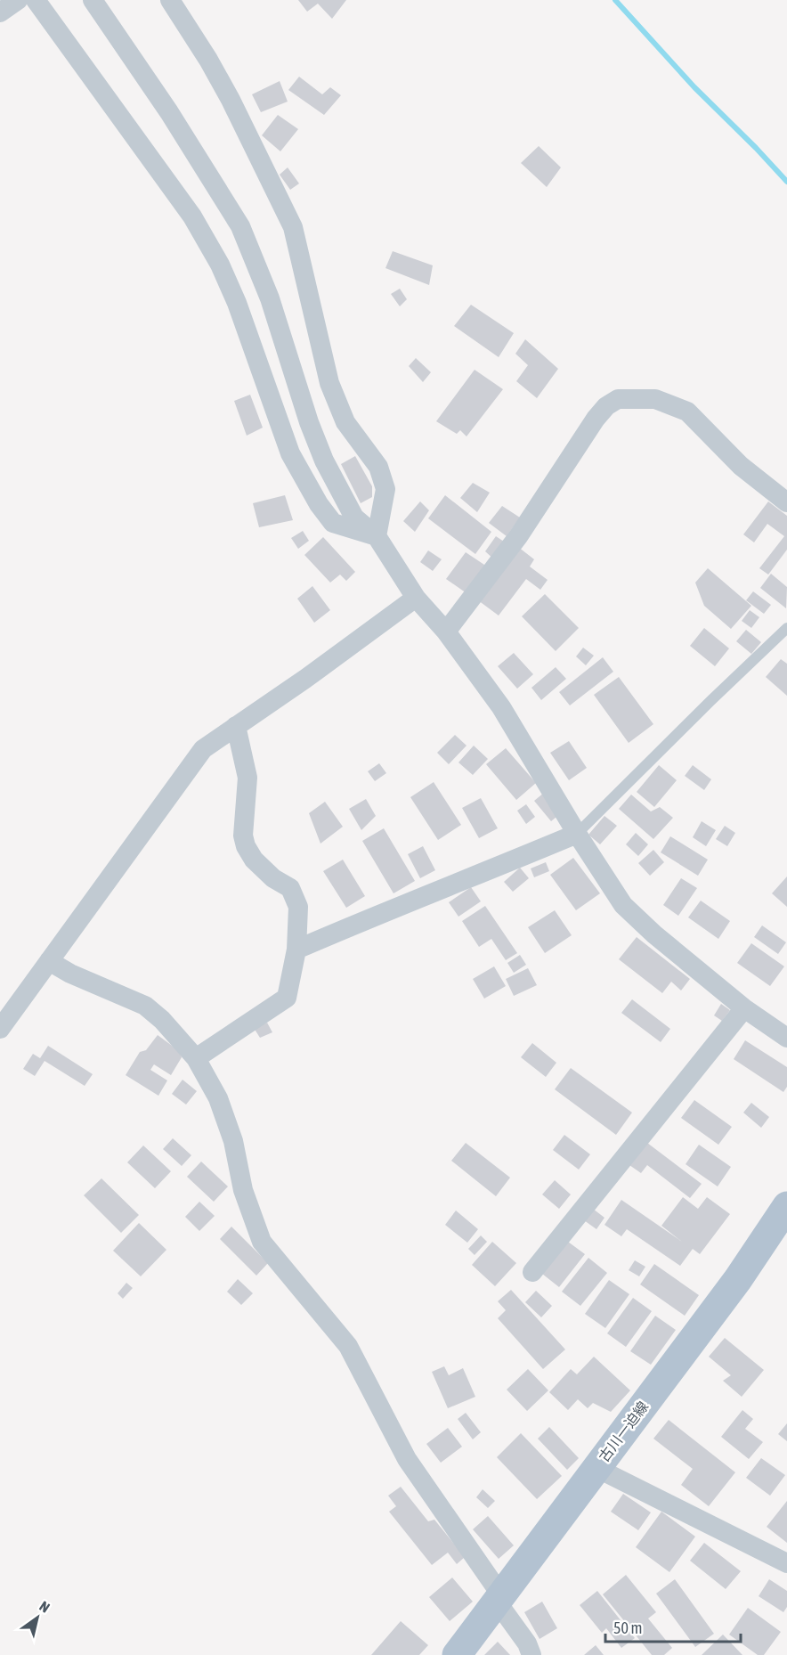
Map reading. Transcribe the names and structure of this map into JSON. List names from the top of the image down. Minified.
{"streets":{"main road":["古川一迫線"]},"scale_bar":"50 m","north":"top right"}
